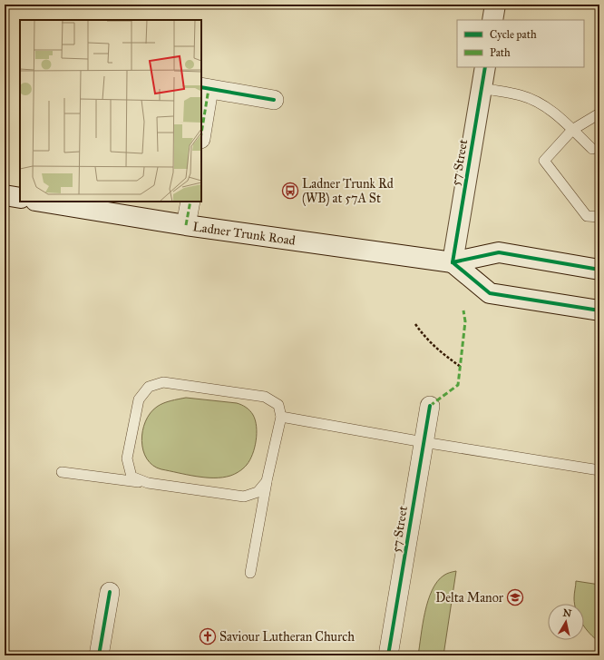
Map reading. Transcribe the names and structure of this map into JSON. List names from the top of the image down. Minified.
{"streets":{"main road":["57 Street","Ladner Trunk Road"]},"crossings":[["57 Street","Ladner Trunk Road"]],"places":{"bus stop":["Ladner Trunk Rd (WB) at 57A St"],"school or university":["Delta Manor"],"church":["Saviour Lutheran Church"]},"legend":["Cycle path","Path"],"north":"top"}
